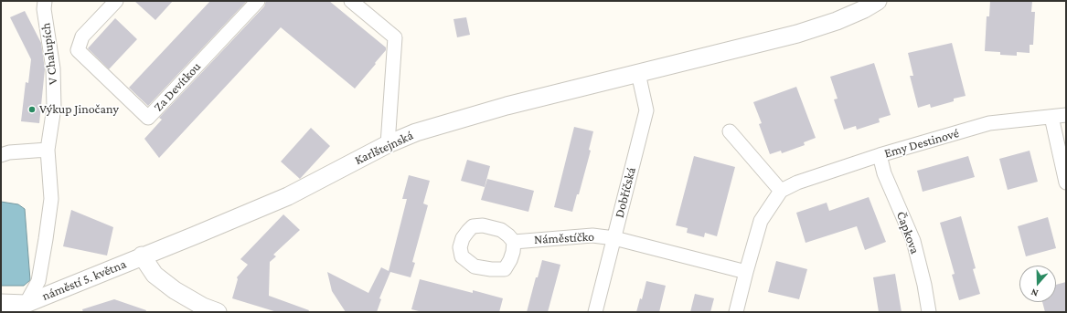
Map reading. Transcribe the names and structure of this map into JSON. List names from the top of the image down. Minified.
{"streets":{"street":["V Chalupích","Za Devítkou","Emy Destinové","Karlštejnská","Dobříčská","Čapkova","Náměstíčko","náměstí 5. května"]},"crossings":[["V Chalupích","náměstí 5. května"],["Emy Destinové","Čapkova"],["Karlštejnská","Dobříčská"],["Karlštejnská","náměstí 5. května"],["Dobříčská","Náměstíčko"]],"places":["Výkup Jinočany"],"north":"bottom"}
